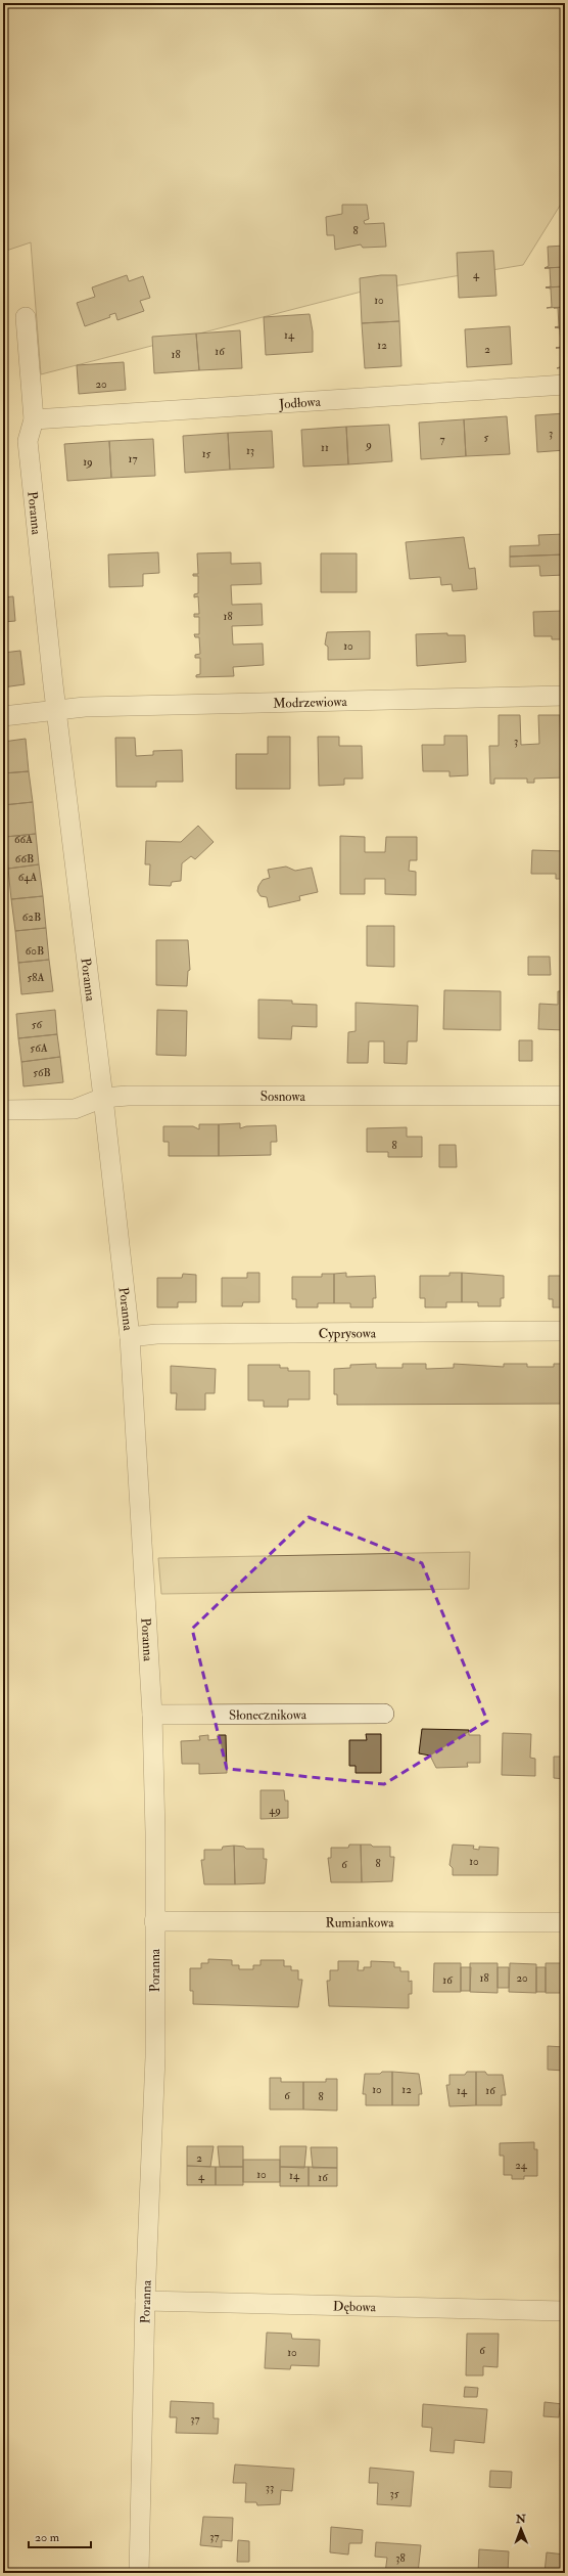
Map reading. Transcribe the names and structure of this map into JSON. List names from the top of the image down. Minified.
{"streets":{"street":["Jodłowa","Poranna","Modrzewiowa","Sosnowa","Cyprysowa","Słonecznikowa","Rumiankowa","Dębowa"]},"crossings":[["Jodłowa","Poranna"],["Poranna","Modrzewiowa"],["Poranna","Sosnowa"],["Poranna","Cyprysowa"],["Poranna","Słonecznikowa"],["Poranna","Rumiankowa"],["Poranna","Dębowa"]],"house_numbers":["8","4","10","14","12","2","16","18","20","3","5","7","9","11","13","15","17","19","18","10","3","66A","66B","64A","62B","60B","58A","56","56A","56B","8","49","10","8","6","18","20","16","10","12","14","16","6","8","2","24","10","14","4","16","6","10","37","33","35","37","38"],"scale_bar":"20 m","north":"top"}
